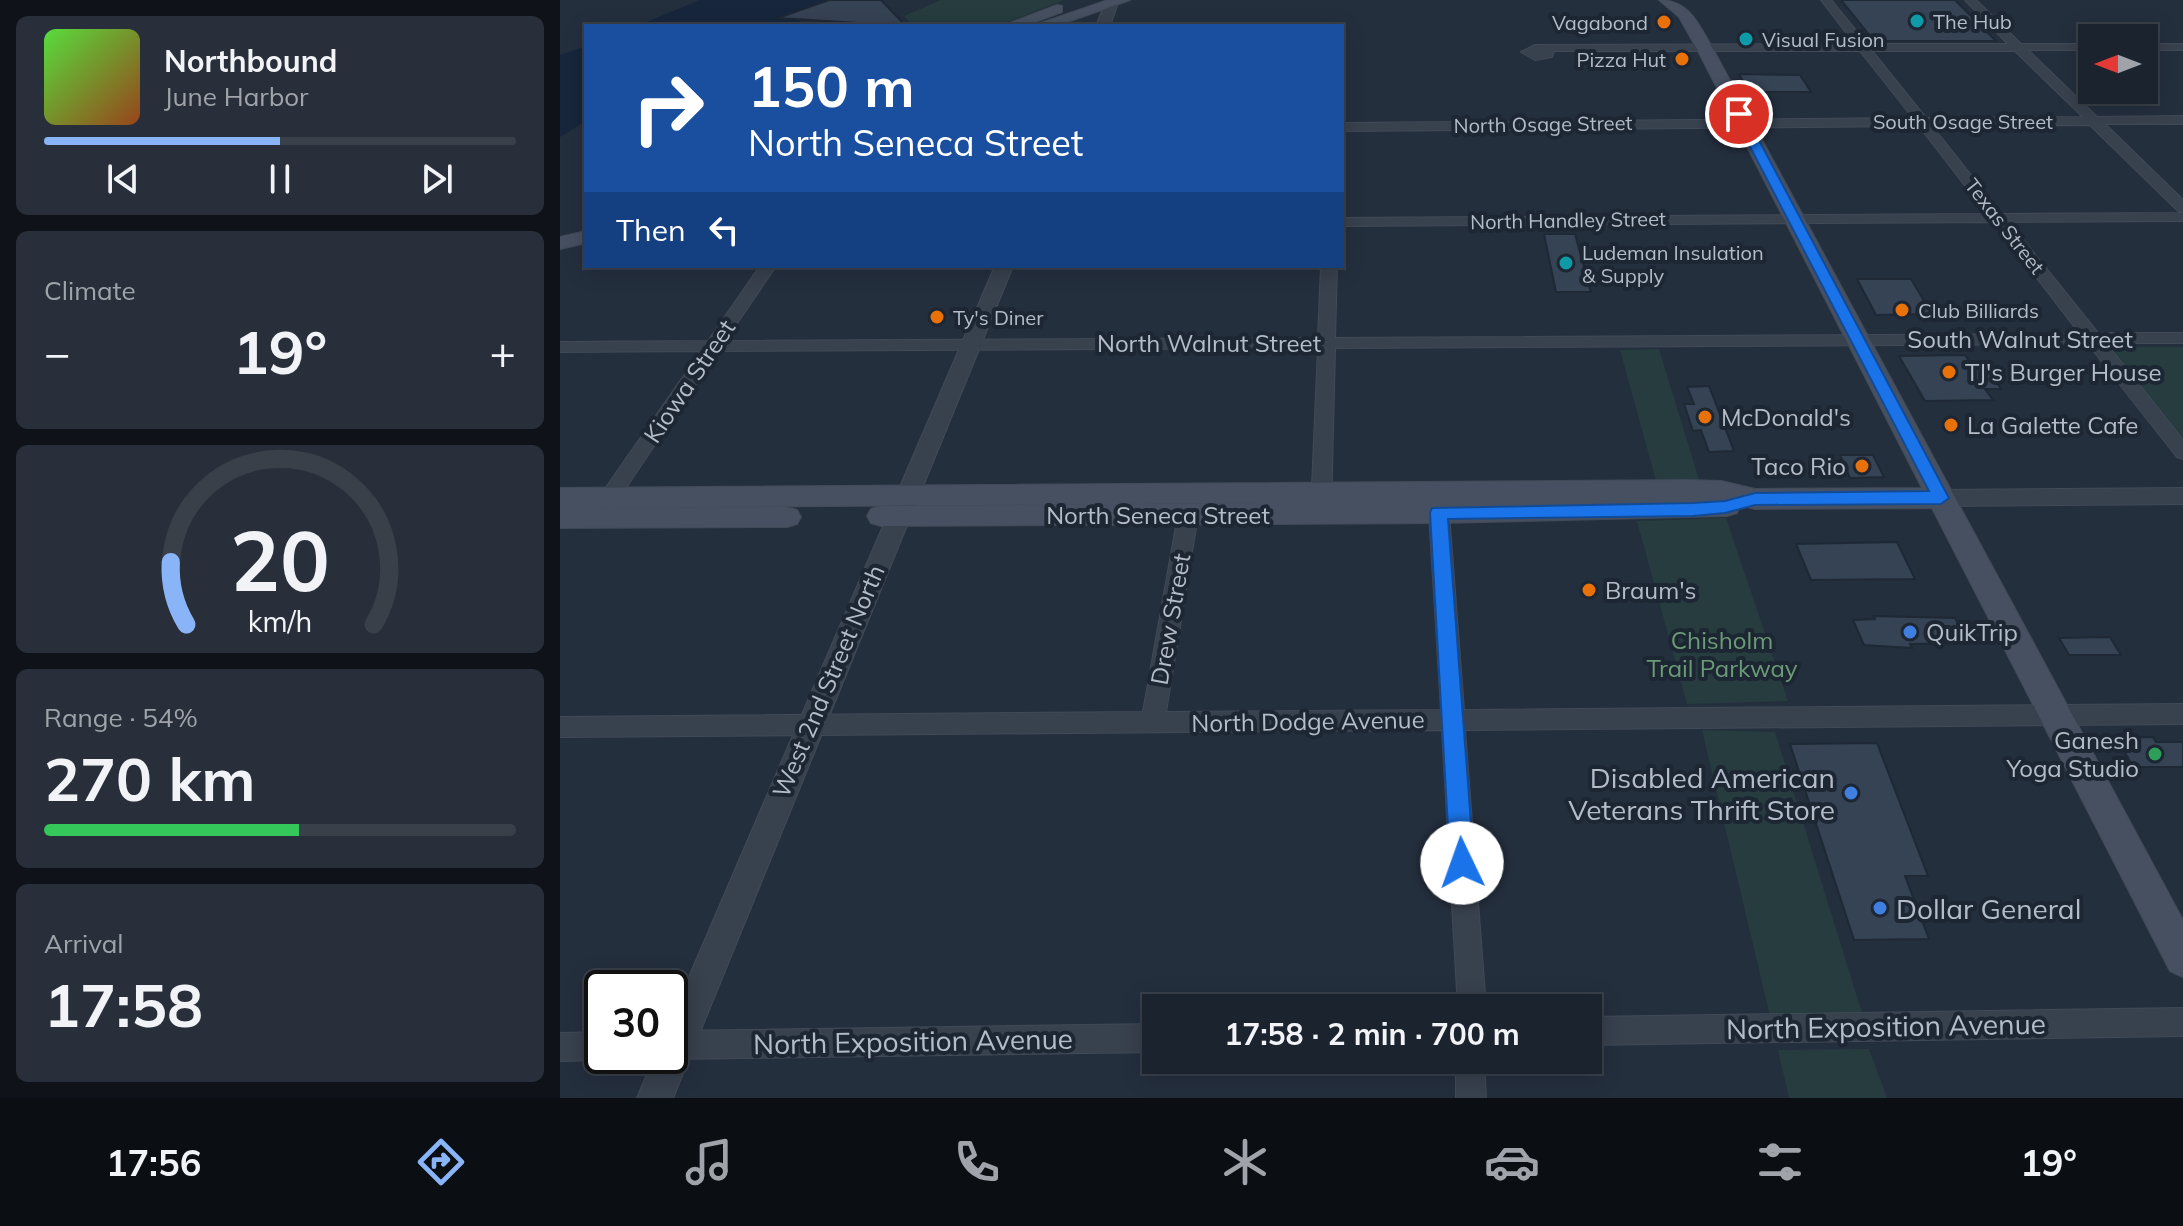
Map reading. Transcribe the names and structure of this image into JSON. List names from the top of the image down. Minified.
{"streets":{"main road":["North Seneca Street"],"street":["South Osage Street","North Osage Street","North Handley Street","Texas Street","South Walnut Street","North Walnut Street","Kiowa Street","Drew Street","West 2nd Street North","North Dodge Avenue","North Exposition Avenue"]},"crossings":[["South Osage Street","North Osage Street"],["South Osage Street","Texas Street"],["North Handley Street","Texas Street"],["Texas Street","South Walnut Street"],["South Walnut Street","North Walnut Street"],["North Walnut Street","Kiowa Street"],["North Walnut Street","West 2nd Street North"],["Kiowa Street","North Seneca Street"],["North Seneca Street","Drew Street"],["North Seneca Street","West 2nd Street North"],["Drew Street","North Dodge Avenue"],["West 2nd Street North","North Dodge Avenue"]],"parks":["Chisholm Trail Parkway"],"places":["The Hub","Vagabond","Visual Fusion","Pizza Hut","Ludeman Insulation & Supply","Club Billiards","Ty's Diner","TJ's Burger House","McDonald's","La Galette Cafe","Taco Rio","Braum's","QuikTrip","Ganesh Yoga Studio","Disabled American Veterans Thrift Store","Dollar General"],"north":"left","page":{"turn":["150 m","North Seneca Street"],"song":["Northbound","June Harbor"],"then":"Then","tile":["Climate",["Range · 54%","270 km"],["Arrival","17:58"]],"heat":["−","19°","+"],"limit":"30","trip":"17:58 · 2 min · 700 m","tabs":["17:56","19°"],"gauge":["20","km/h"]}}
